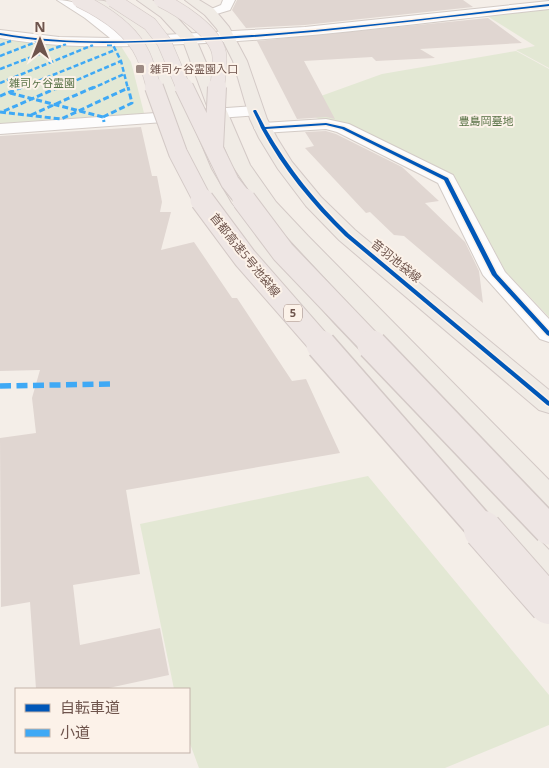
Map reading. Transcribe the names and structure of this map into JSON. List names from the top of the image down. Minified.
{"streets":{"highway":["首都高速5号池袋線","5"],"main road":["音羽池袋線"]},"parks":["雑司ヶ谷霊園","豊島岡墓地"],"places":{"transit":["雑司ヶ谷霊園入口"]},"legend":["自転車道","小道"],"north":"top"}
